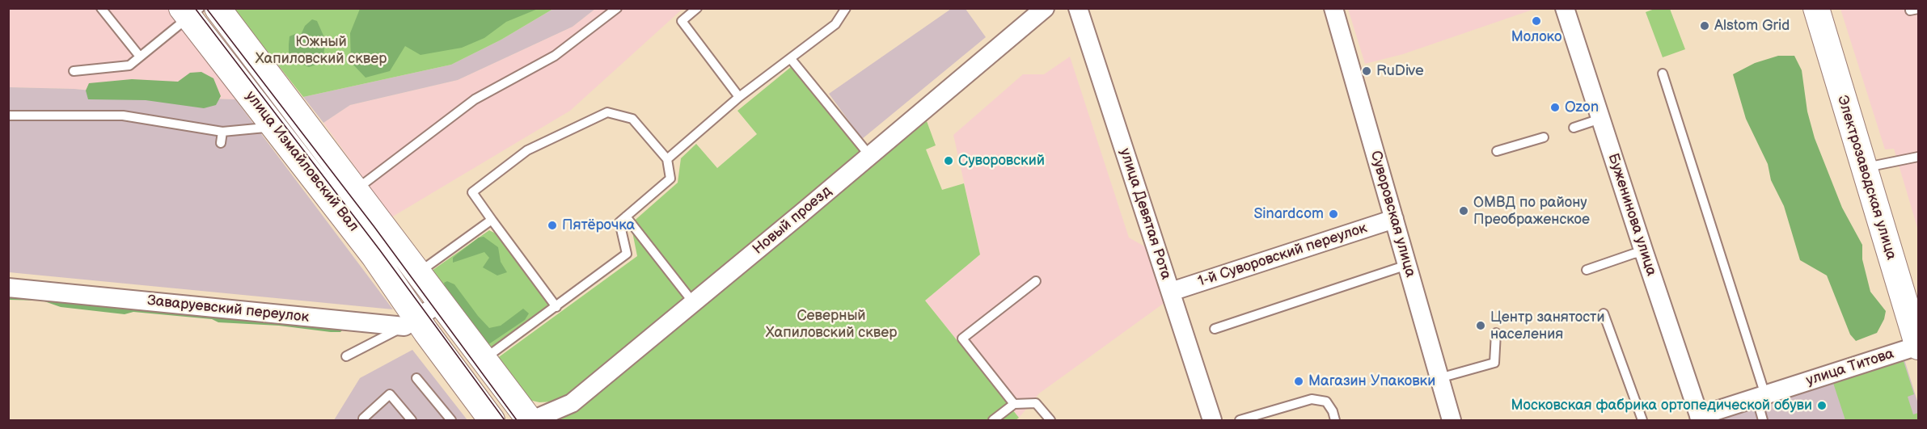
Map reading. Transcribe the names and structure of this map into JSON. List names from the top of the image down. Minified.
{"streets":{"main road":["улица Измайловский Вал","Электрозаводская улица"],"street":["улица Девятая Рота","Суворовская улица","Буженинова улица","Новый проезд","1-й Суворовский переулок","Заваруевский переулок","улица Титова"]},"crossings":[["улица Измайловский Вал","Новый проезд"],["улица Измайловский Вал","Заваруевский переулок"],["Электрозаводская улица","улица Титова"],["улица Девятая Рота","1-й Суворовский переулок"],["Суворовская улица","1-й Суворовский переулок"],["Буженинова улица","улица Титова"]],"parks":["Южный Хапиловский сквер","Северный Хапиловский сквер"],"places":["Молоко","Alstom Grid","RuDive","Ozon","Суворовский","ОМВД по району Преображенское","Sinardcom","Пятёрочка","Центр занятости населения","Магазин Упаковки","Московская фабрика ортопедической обуви"]}
